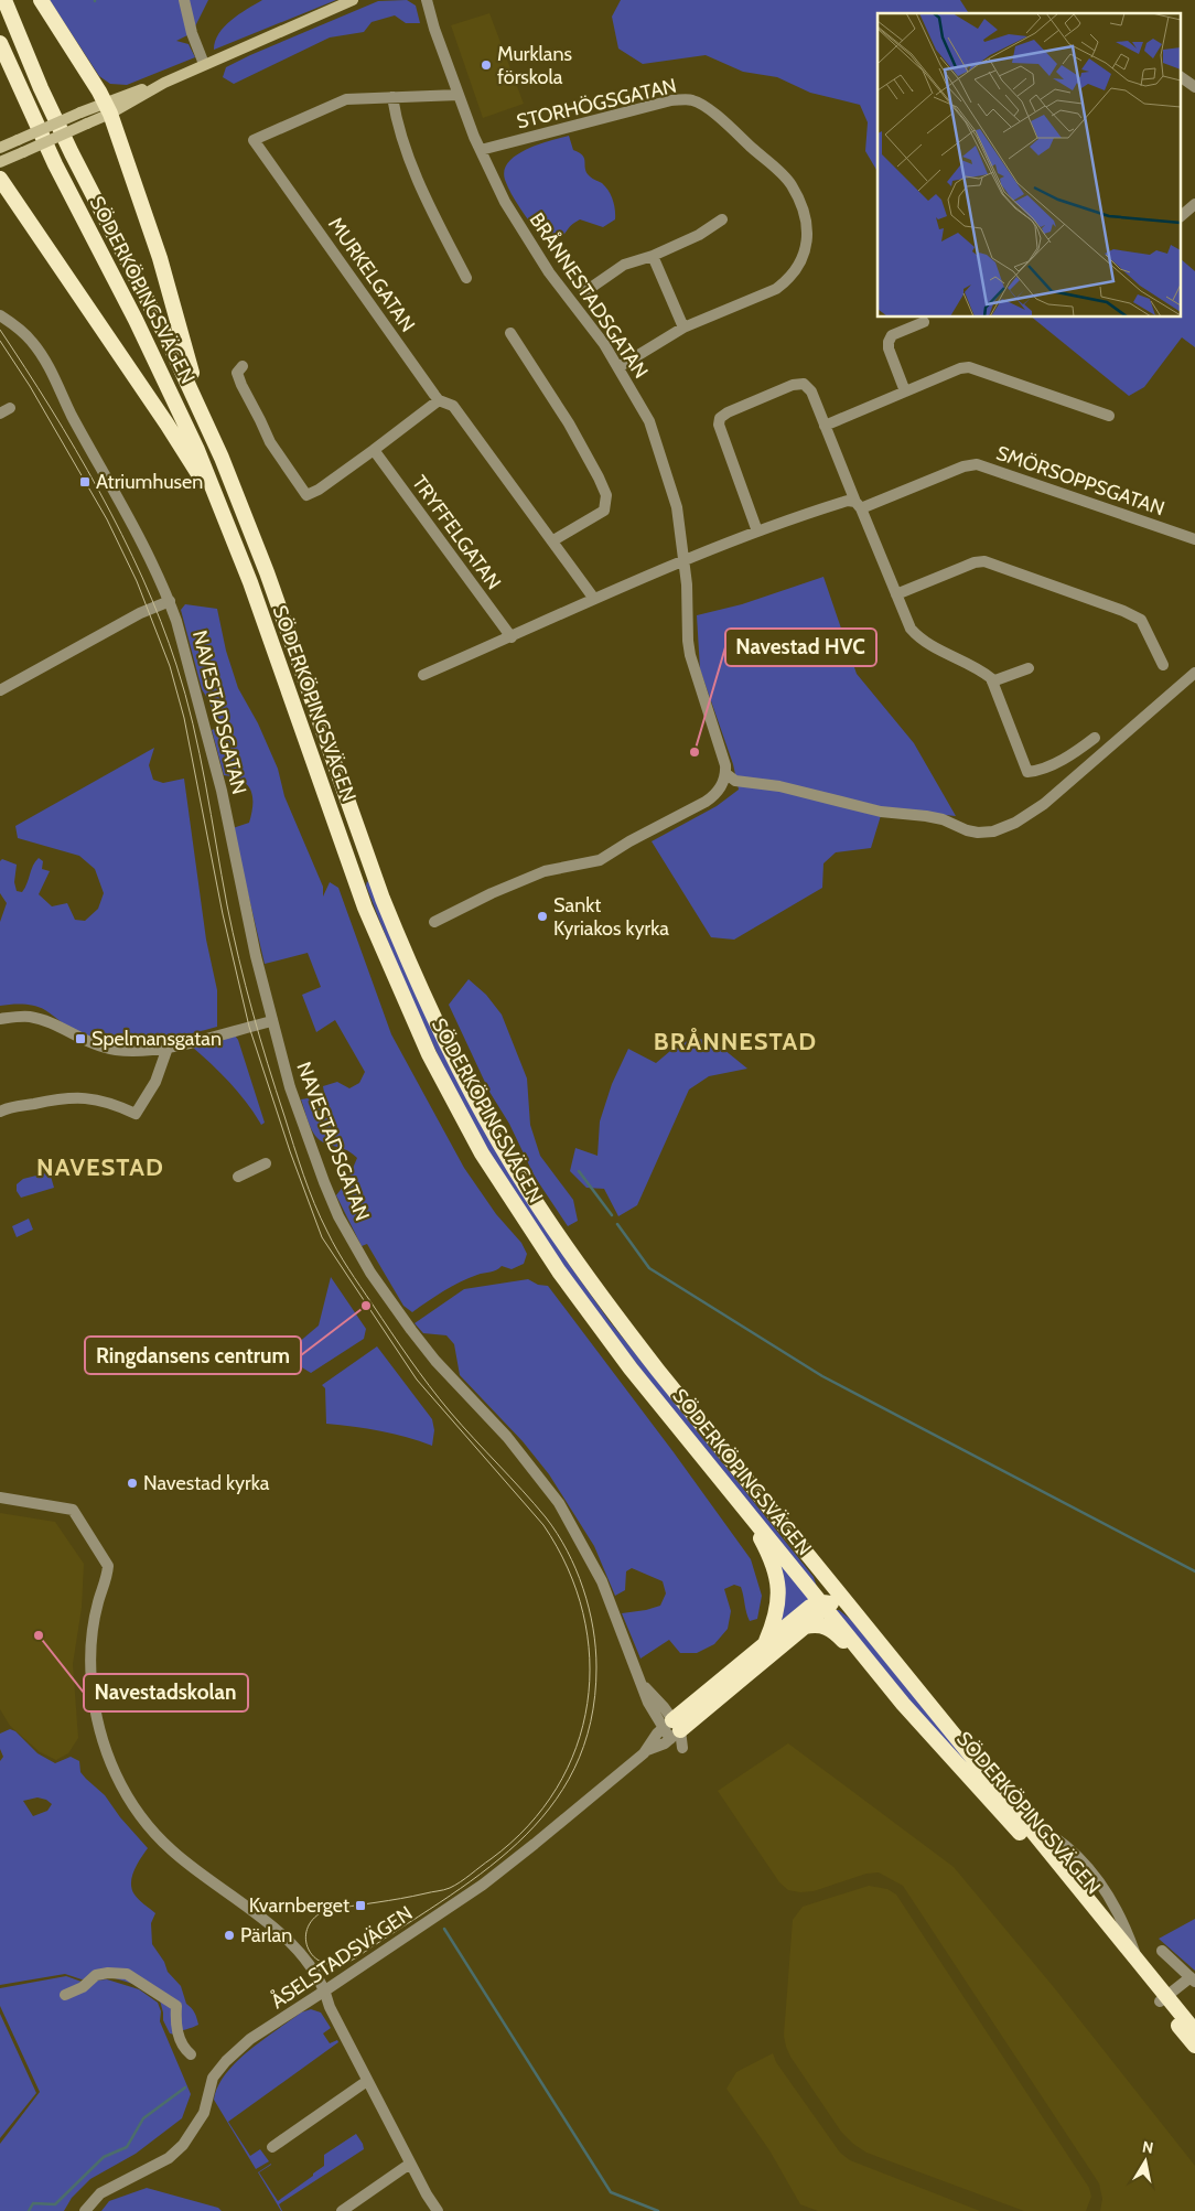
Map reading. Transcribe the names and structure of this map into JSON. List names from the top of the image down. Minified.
{"streets":{"highway":["SÖDERKÖPINGSVÄGEN"],"street":["STORHÖGSGATAN","MURKELGATAN","BRÅNNESTADSGATAN","SMÖRSOPPSGATAN","TRYFFELGATAN","NAVESTADSGATAN","ÅSELSTADSVÄGEN"]},"crossings":[["STORHÖGSGATAN","BRÅNNESTADSGATAN"],["MURKELGATAN","BRÅNNESTADSGATAN"],["BRÅNNESTADSGATAN","SMÖRSOPPSGATAN"],["NAVESTADSGATAN","ÅSELSTADSVÄGEN"]],"districts":["BRÅNNESTAD","NAVESTAD"],"places":{"other":["Murklans förskola","Navestad HVC","Sankt Kyriakos kyrka","Ringdansens centrum","Navestad kyrka","Navestadskolan","Pärlan"],"transit":["Atriumhusen","Spelmansgatan","Kvarnberget"]},"north":"top"}
